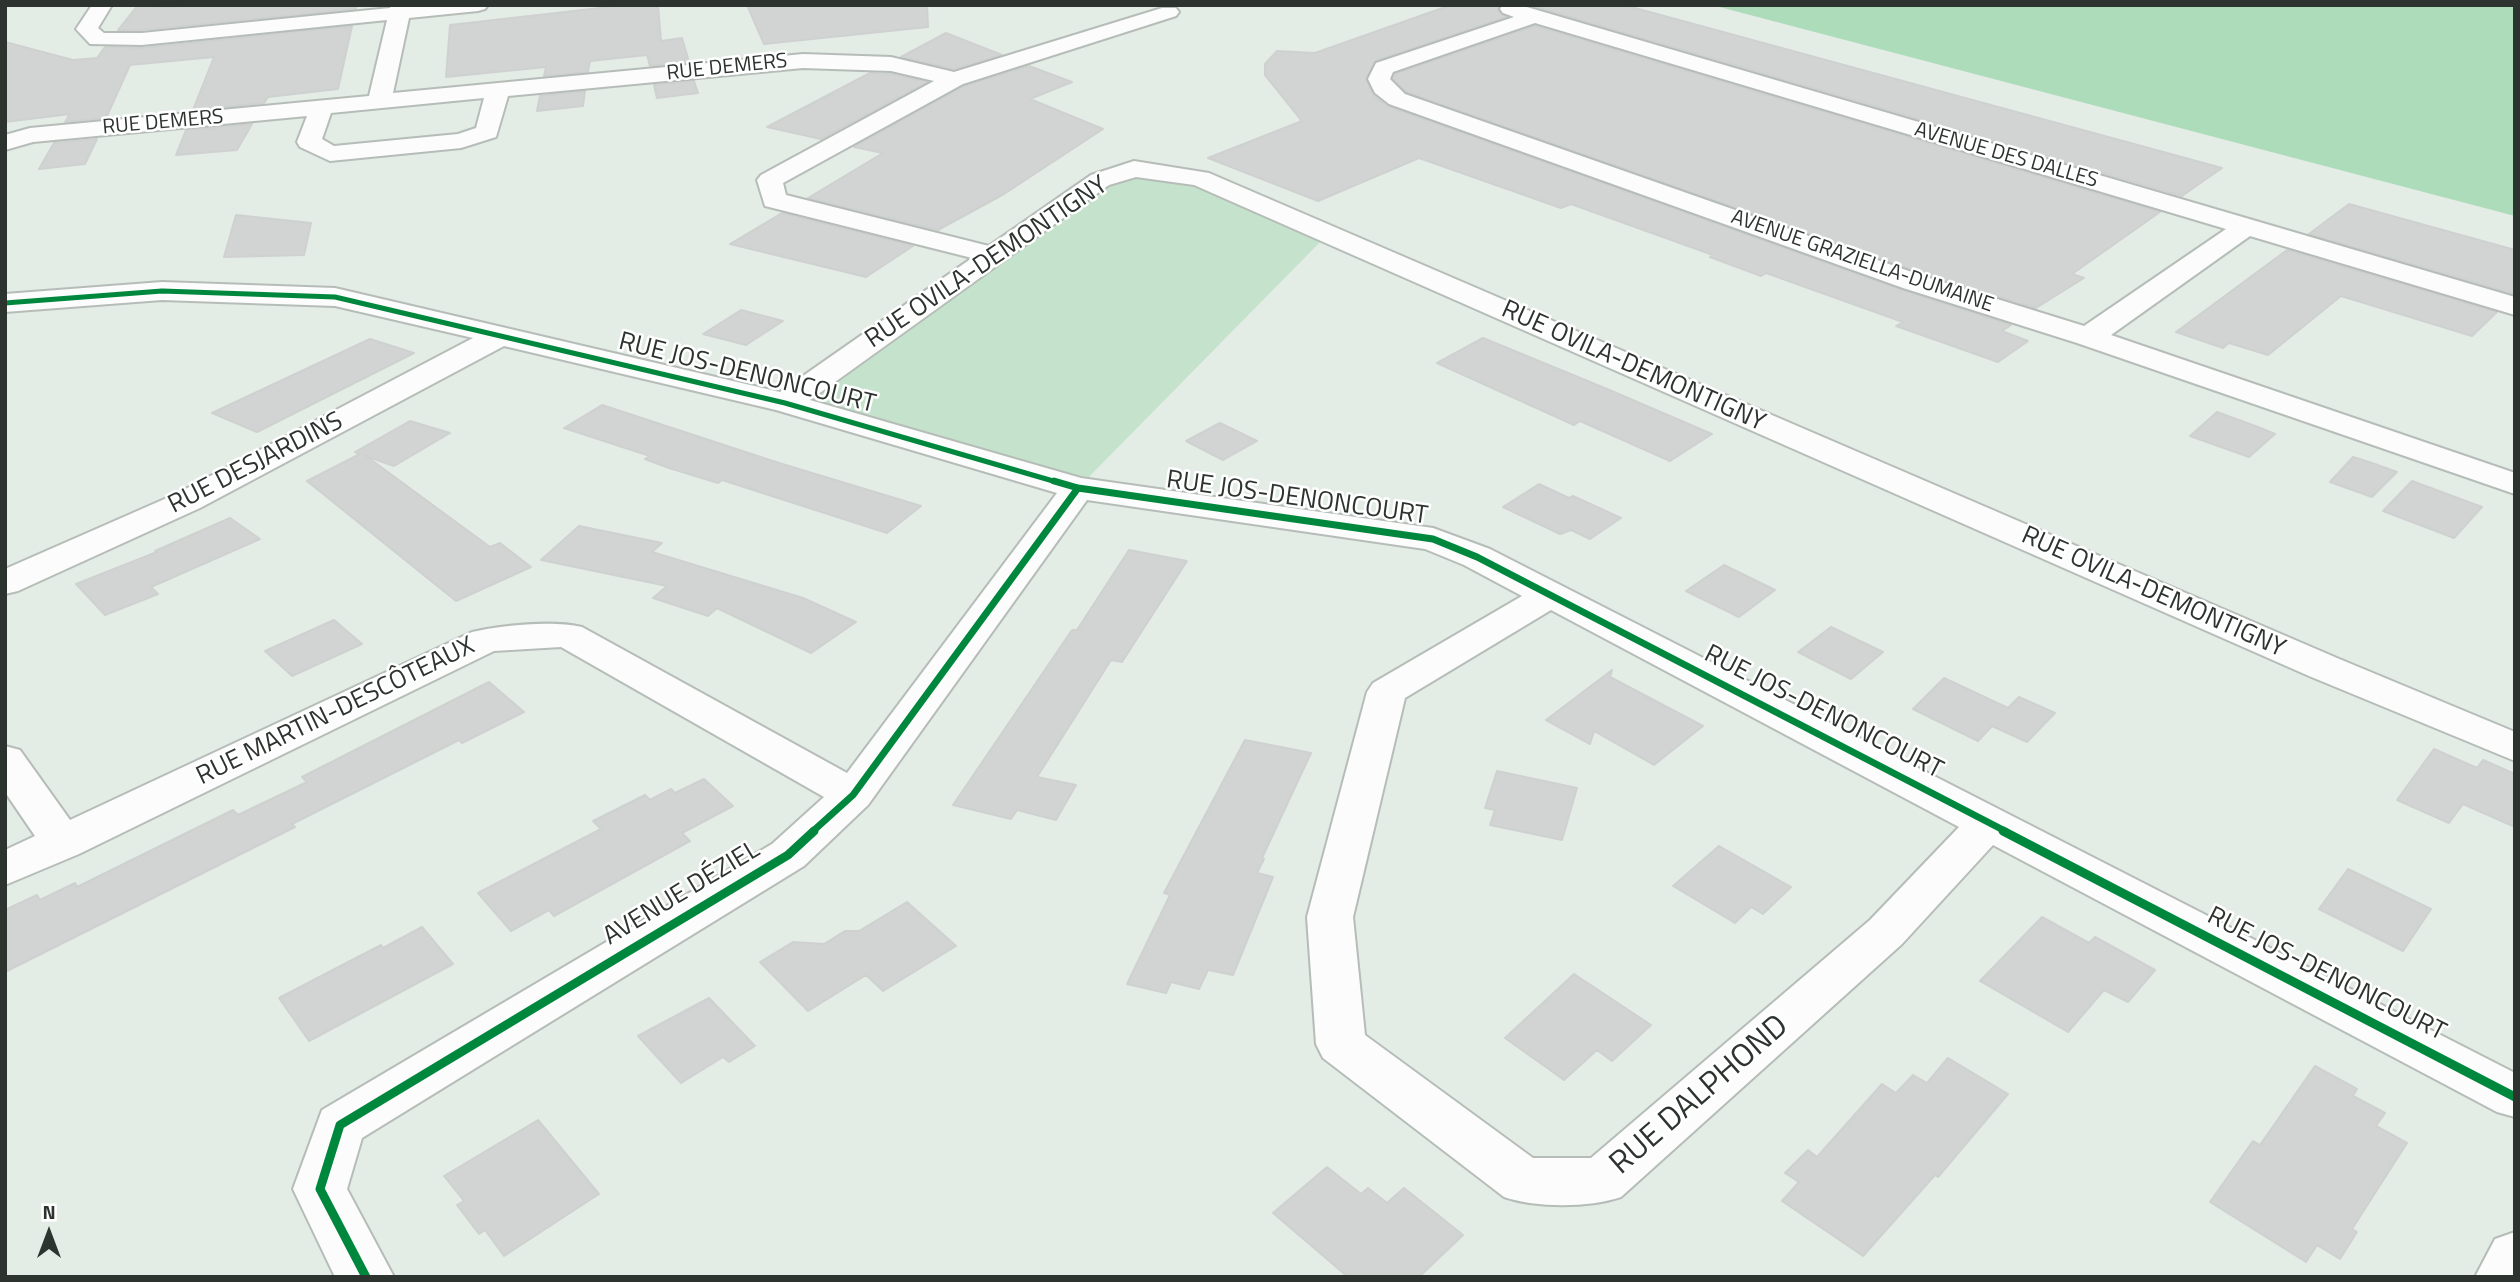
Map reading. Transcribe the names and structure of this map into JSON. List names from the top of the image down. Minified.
{"streets":{"street":["RUE DEMERS","AVENUE DES DALLES","AVENUE GRAZIELLA-DUMAINE","RUE OVILA-DEMONTIGNY","RUE JOS-DENONCOURT","RUE DESJARDINS","RUE MARTIN-DESCÔTEAUX","AVENUE DÉZIEL","RUE DALPHOND"]},"crossings":[["AVENUE DES DALLES","AVENUE GRAZIELLA-DUMAINE"],["RUE OVILA-DEMONTIGNY","RUE JOS-DENONCOURT"],["RUE JOS-DENONCOURT","RUE DESJARDINS"],["RUE JOS-DENONCOURT","AVENUE DÉZIEL"],["RUE JOS-DENONCOURT","RUE DALPHOND"],["RUE MARTIN-DESCÔTEAUX","AVENUE DÉZIEL"]],"north":"top"}
